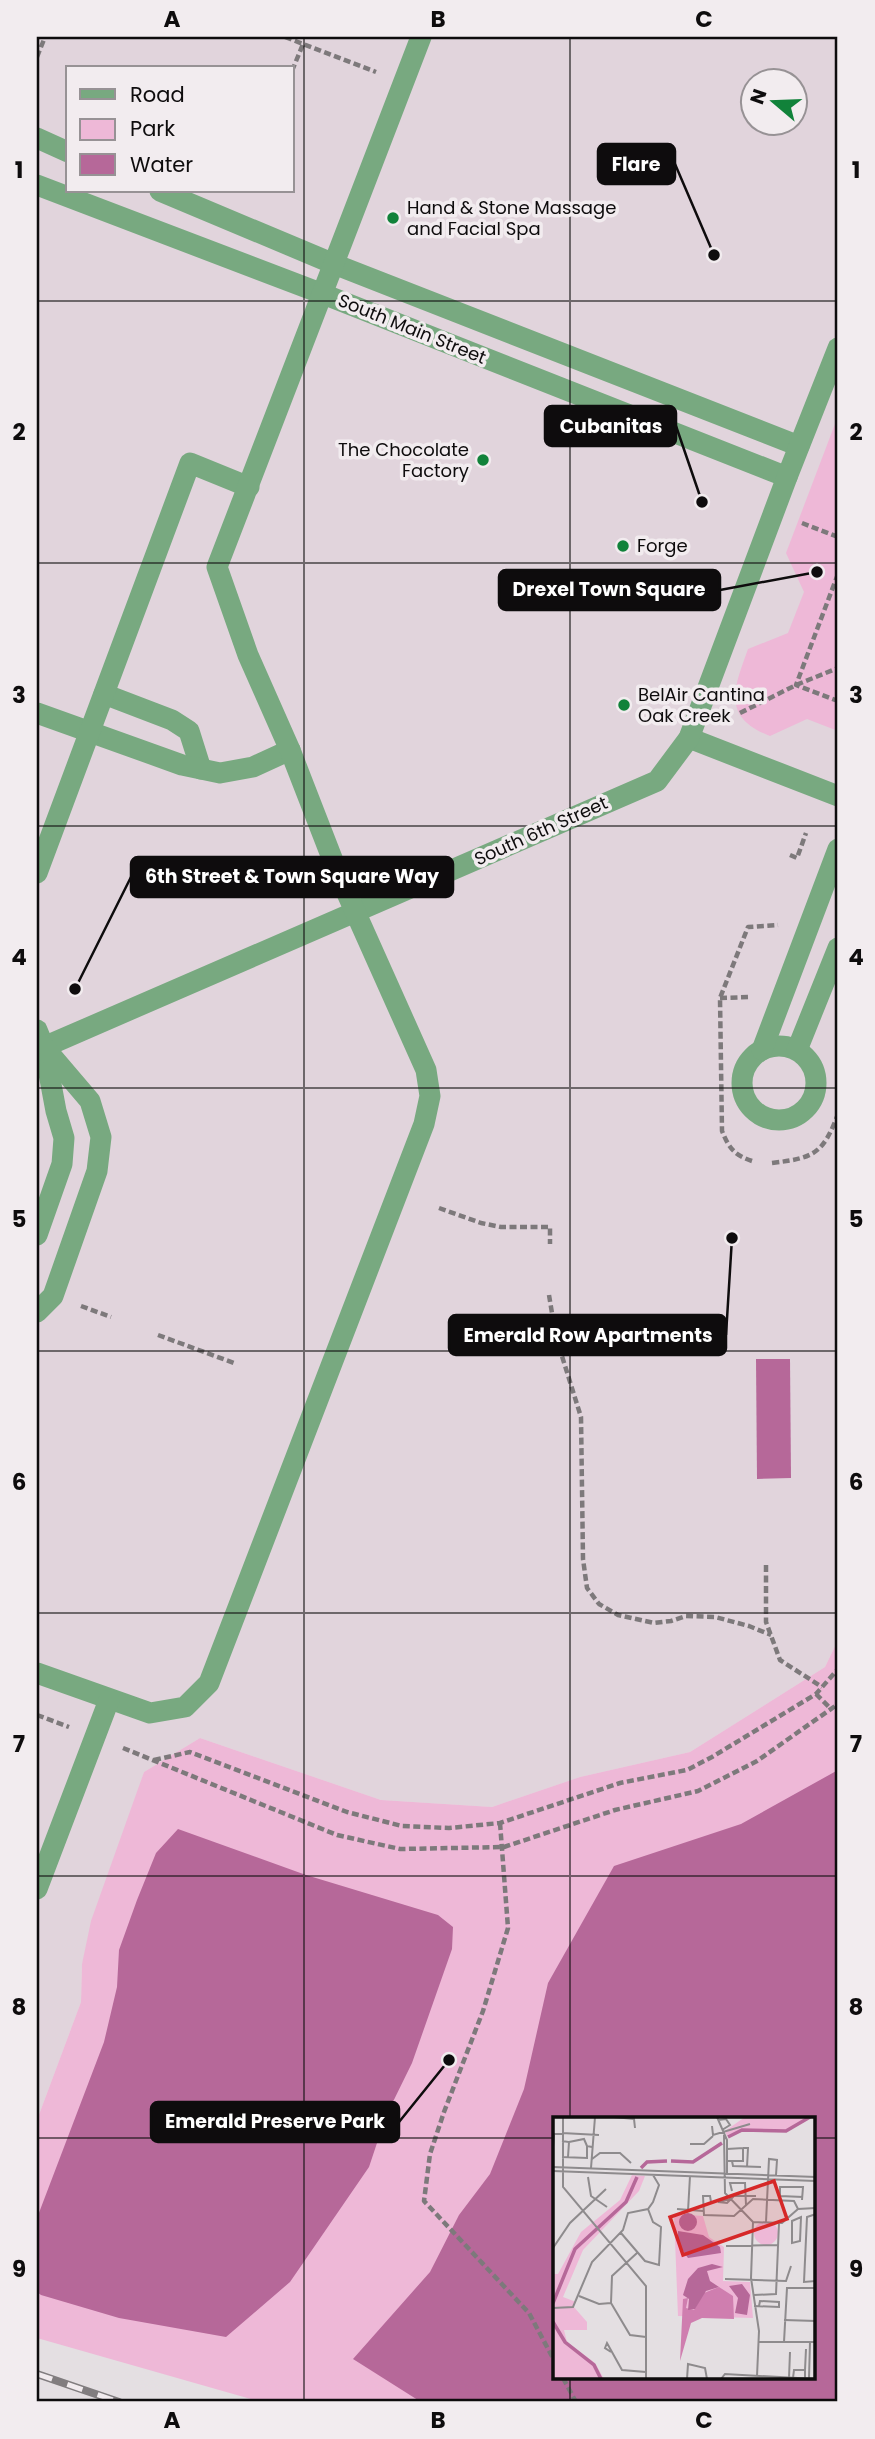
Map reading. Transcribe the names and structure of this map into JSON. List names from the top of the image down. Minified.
{"streets":{"street":["South Main Street","South 6th Street"]},"crossings":[["South Main Street","South 6th Street"]],"places":["Hand & Stone Massage and Facial Spa","Flare","The Chocolate Factory","Cubanitas","Forge","Drexel Town Square","BelAir Cantina Oak Creek","6th Street & Town Square Way","Emerald Row Apartments","Emerald Preserve Park"],"legend":["Road","Park","Water"],"north":"left","grid":{"columns":["A","B","C"],"rows":["1","2","3","4","5","6","7","8","9"]}}
